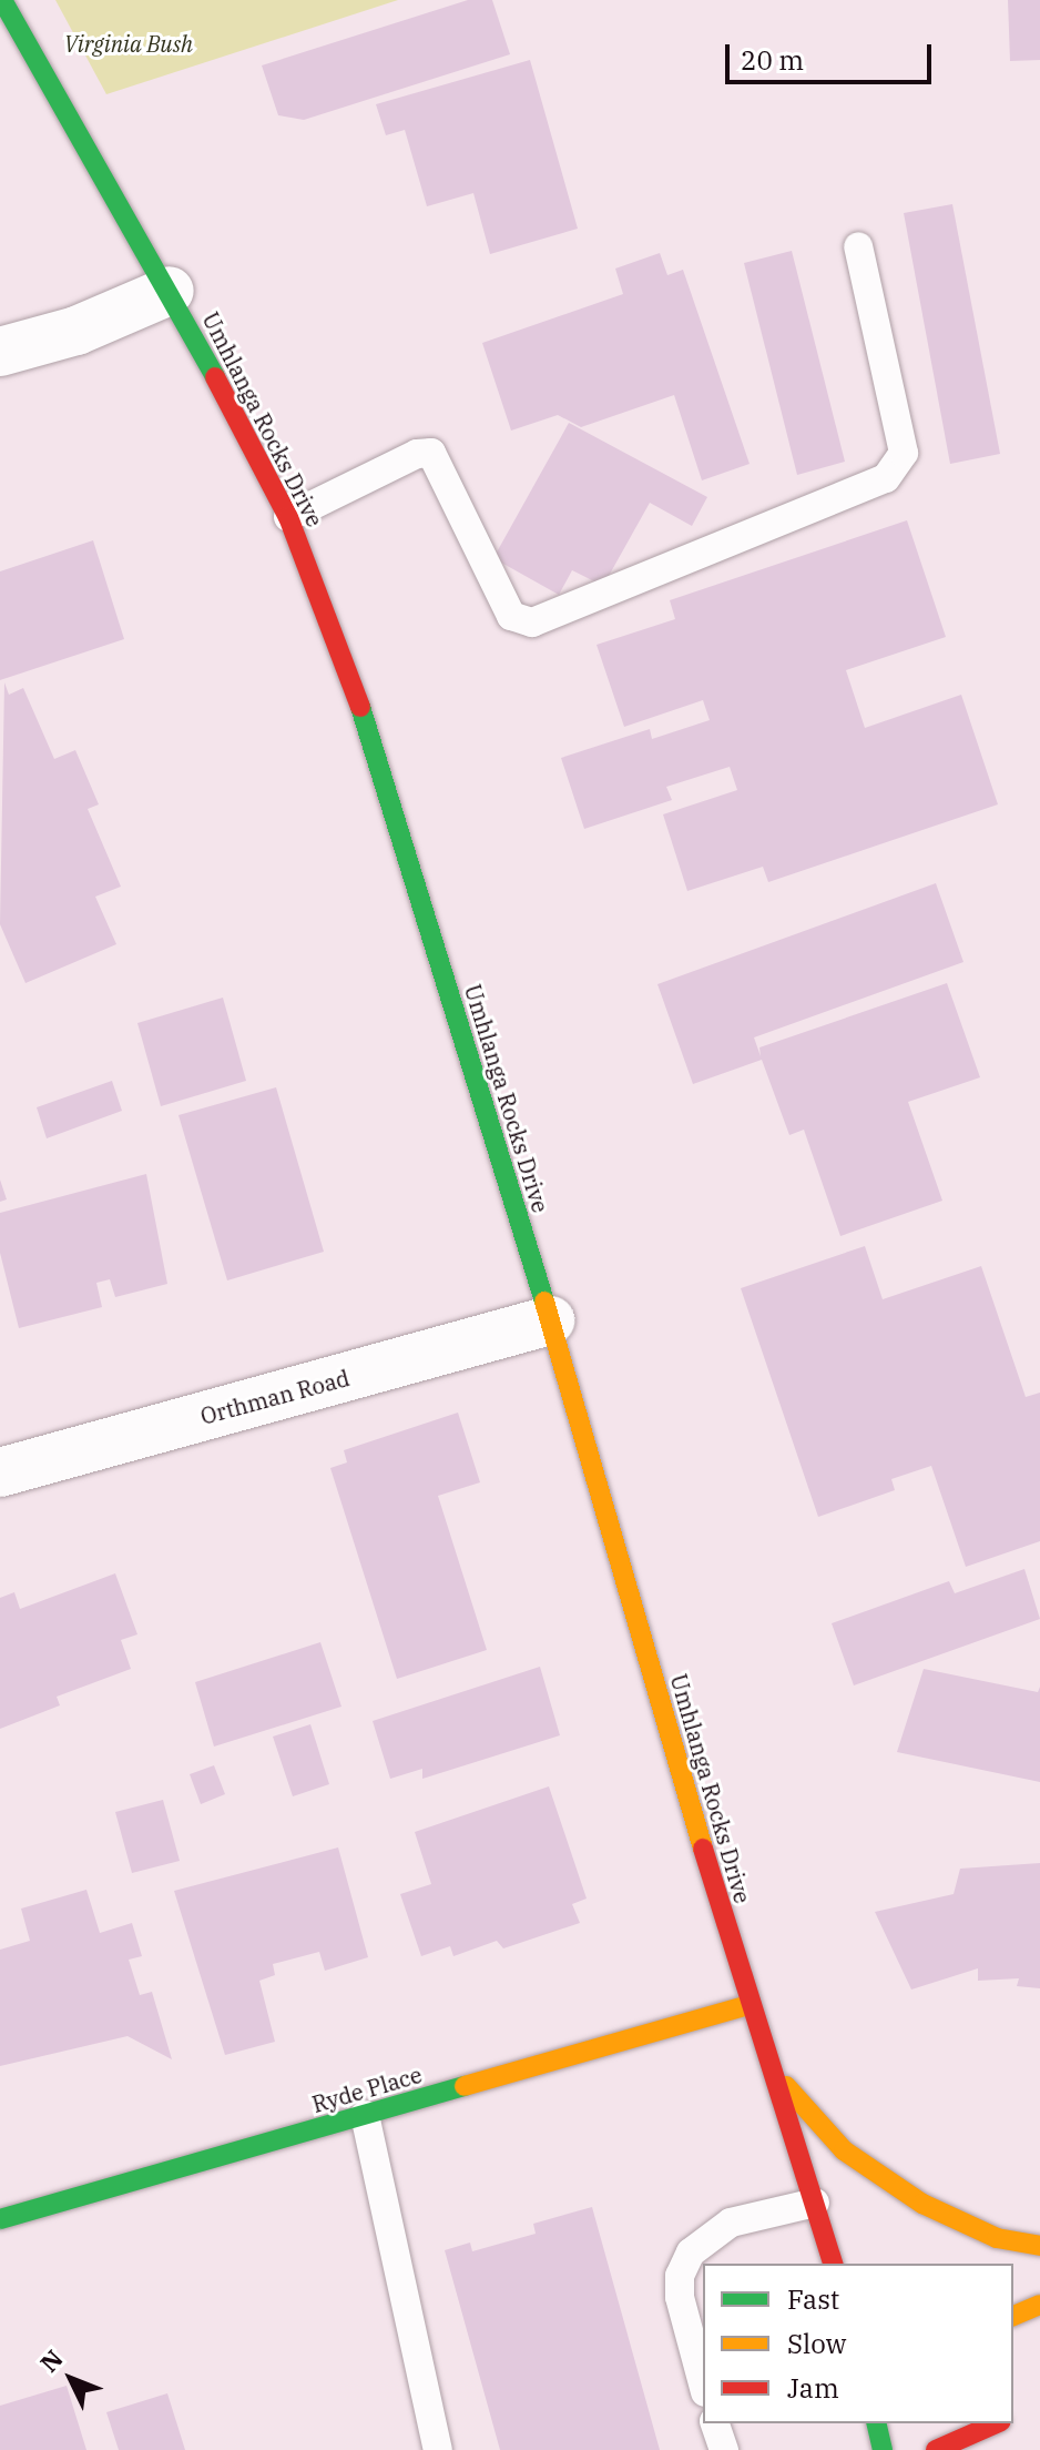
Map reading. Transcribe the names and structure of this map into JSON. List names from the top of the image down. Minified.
{"streets":{"main road":["Umhlanga Rocks Drive","Ryde Place"],"street":["Orthman Road"]},"crossings":[["Umhlanga Rocks Drive","Orthman Road"],["Umhlanga Rocks Drive","Ryde Place"]],"parks":["Virginia Bush"],"legend":["Fast","Slow","Jam"],"scale_bar":"20 m","north":"top left"}
